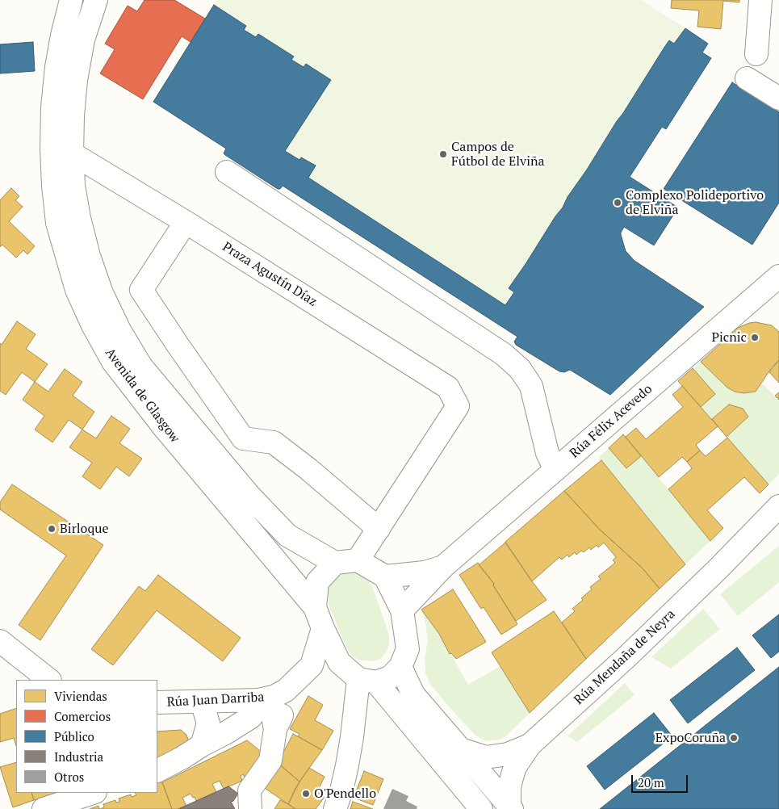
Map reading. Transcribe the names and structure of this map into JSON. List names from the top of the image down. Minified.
{"streets":{"street":["Praza Agustín Díaz","Avenida de Glasgow","Rúa Félix Acevedo","Rúa Mendaña de Neyra","Rúa Juan Darriba"]},"crossings":[["Praza Agustín Díaz","Avenida de Glasgow"],["Avenida de Glasgow","Rúa Félix Acevedo"]],"places":["Campos de Fútbol de Elviña","Complexo Polideportivo de Elviña","Picnic","Birloque","ExpoCoruña","O'Pendello"],"legend":["Viviendas","Comercios","Público","Industria","Otros"],"scale_bar":"20 m"}
